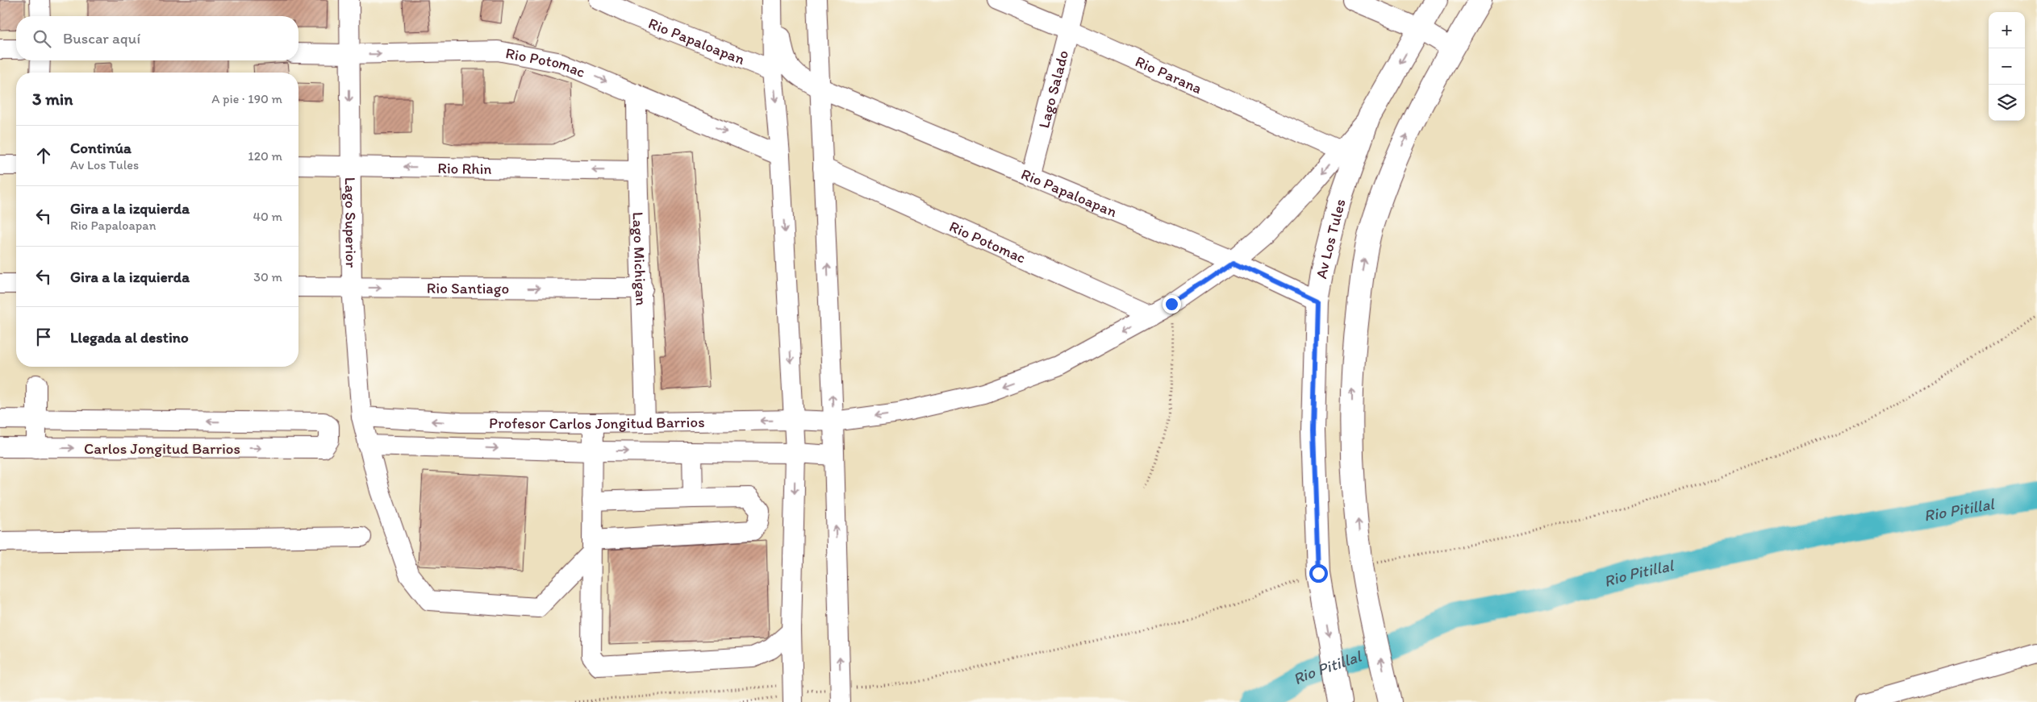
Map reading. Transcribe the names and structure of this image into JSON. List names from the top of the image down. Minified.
{"streets":{"main road":["Av Los Tules"],"street":["Rio Papaloapan","Rio Potomac","Rio Parana","Lago Salado","Rio Rhin","Lago Superior","Lago Michigan","Rio Santiago","Profesor Carlos Jongitud Barrios","Carlos Jongitud Barrios"]},"crossings":[["Rio Papaloapan","Lago Salado"],["Rio Papaloapan","Av Los Tules"],["Rio Papaloapan","Profesor Carlos Jongitud Barrios"],["Rio Potomac","Lago Superior"],["Rio Potomac","Lago Michigan"],["Rio Potomac","Profesor Carlos Jongitud Barrios"],["Rio Parana","Lago Salado"],["Rio Parana","Profesor Carlos Jongitud Barrios"],["Rio Rhin","Lago Superior"],["Rio Rhin","Lago Michigan"],["Lago Superior","Rio Santiago"],["Lago Superior","Profesor Carlos Jongitud Barrios"],["Av Los Tules","Profesor Carlos Jongitud Barrios"],["Lago Michigan","Rio Santiago"],["Lago Michigan","Profesor Carlos Jongitud Barrios"]],"one_way":["Rio Potomac","Rio Rhin","Rio Santiago"],"water":["Rio Pitillal"],"page":{"map_buttons":["+","−"],"search":"Buscar aquí","heading":["3 min","A pie · 190 m"],"list":[["Continúa","Av Los Tules","120 m"],["Gira a la izquierda","Rio Papaloapan","40 m"],["Gira a la izquierda","30 m"],"Llegada al destino"]}}
